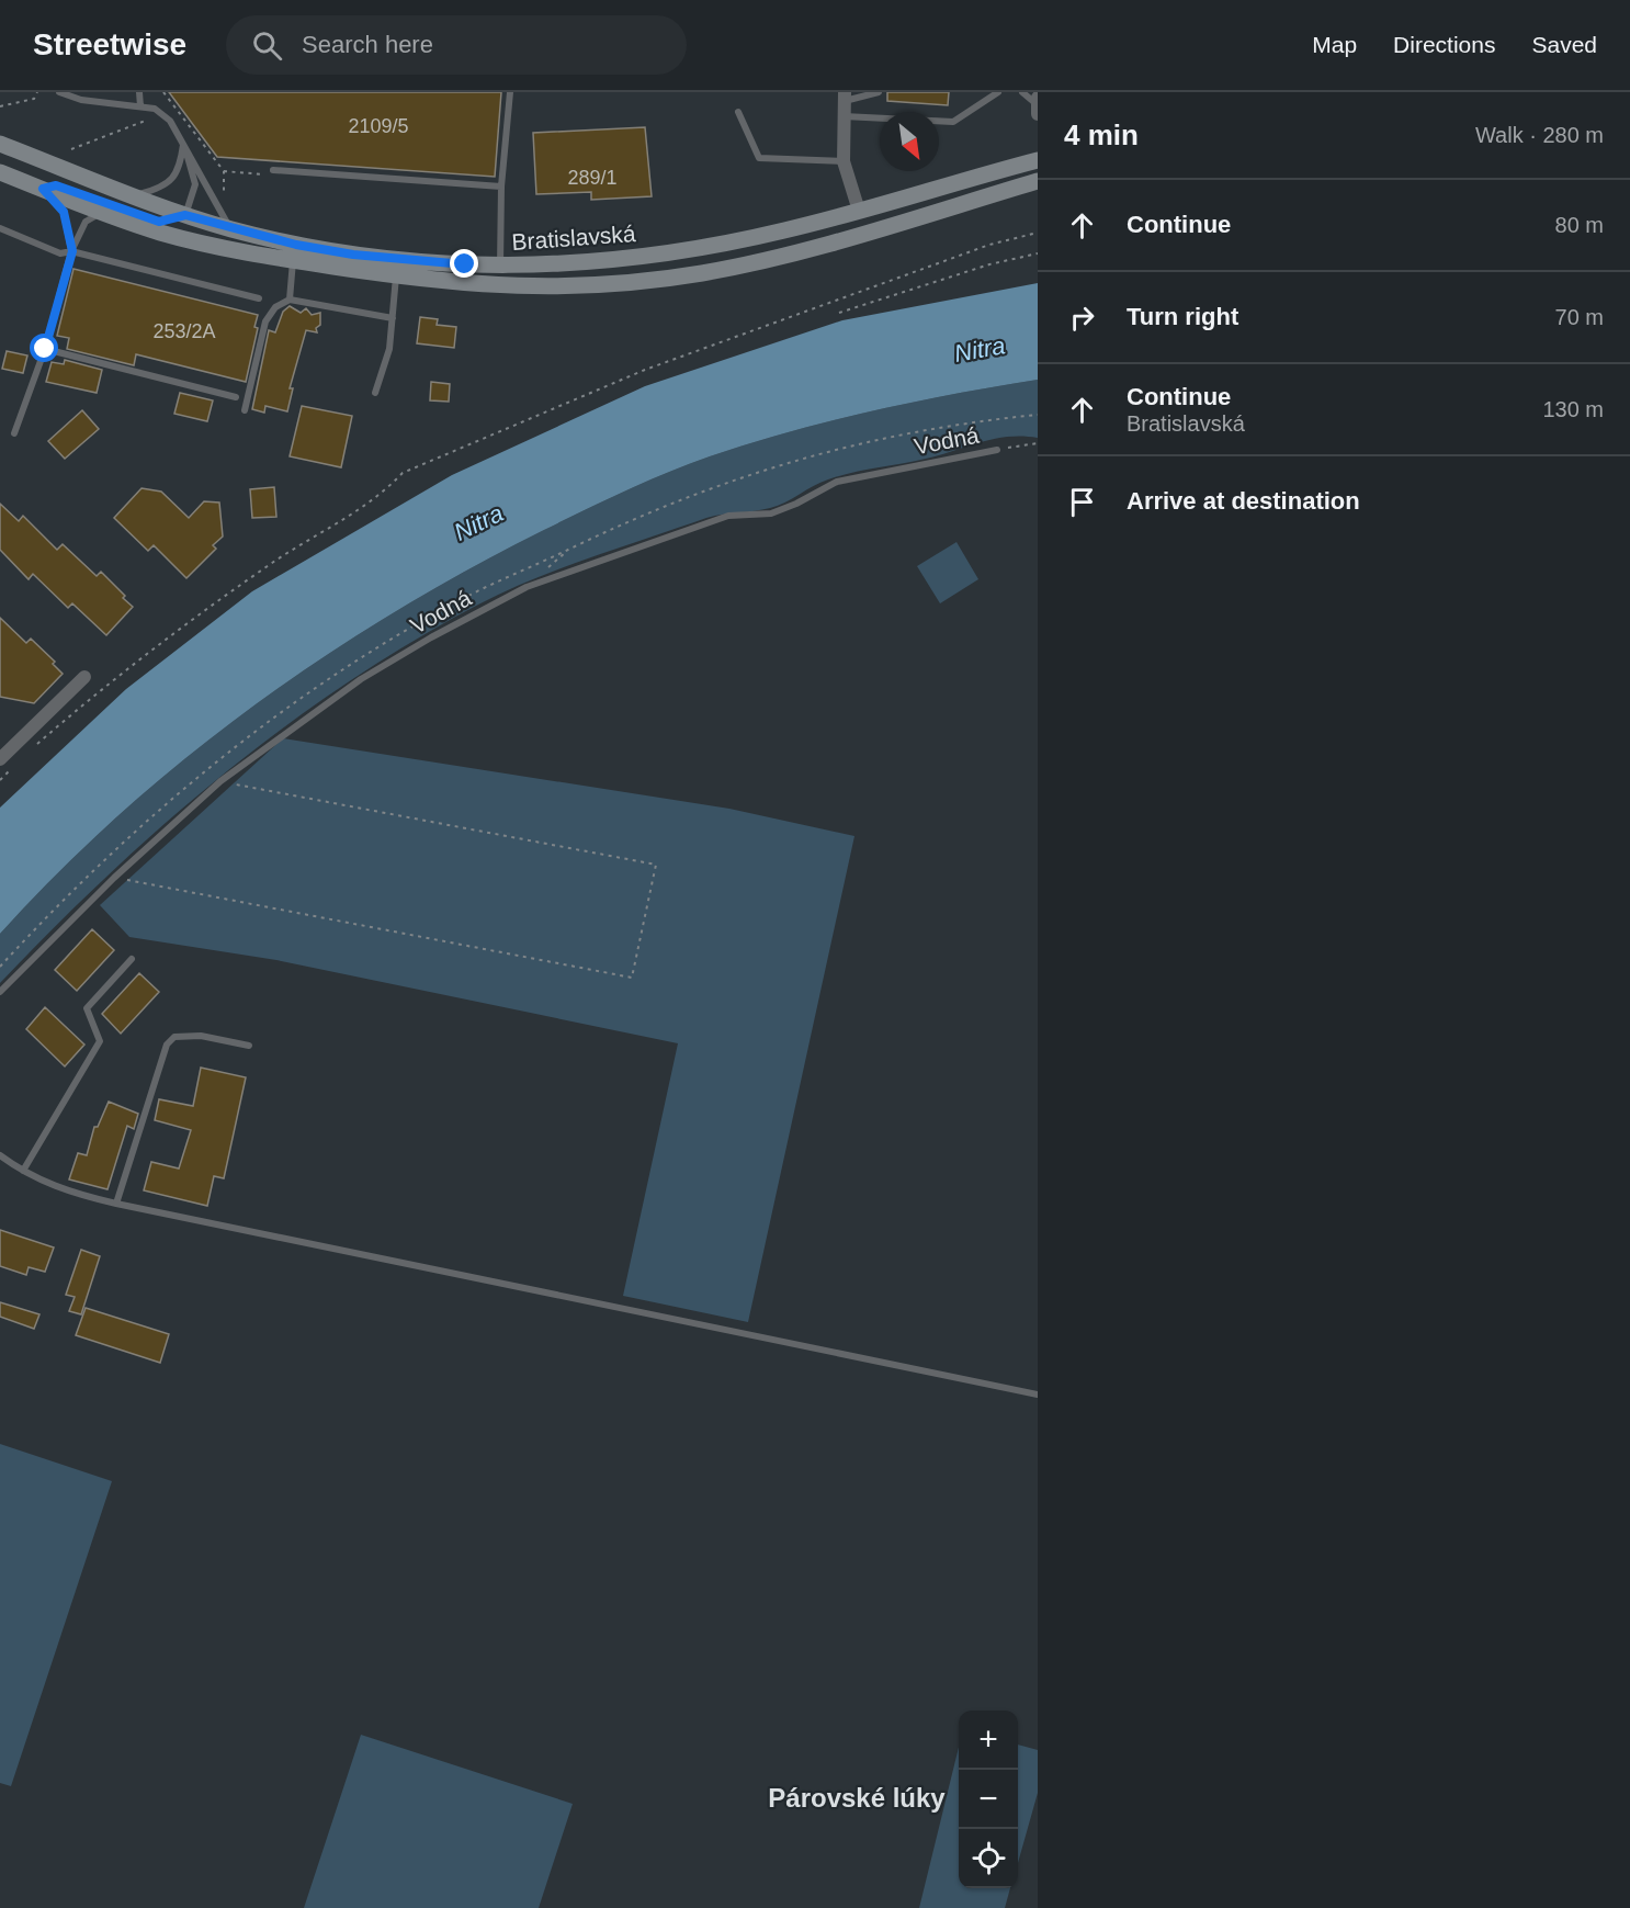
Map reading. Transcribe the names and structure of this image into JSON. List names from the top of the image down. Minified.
{"streets":{"main road":["Bratislavská"],"lane":["Vodná"]},"districts":["Párovské lúky"],"water":["Nitra"],"house_numbers":["2109/5","289/1","253/2A"],"north":"bottom right","page":{"header":"Streetwise","search":"Search here","nav":["Map","Directions","Saved"],"heading":["4 min","Walk · 280 m"],"list":[["Continue","80 m"],["Turn right","70 m"],["Continue","Bratislavská","130 m"],"Arrive at destination"],"map_buttons":["+","−"]}}
